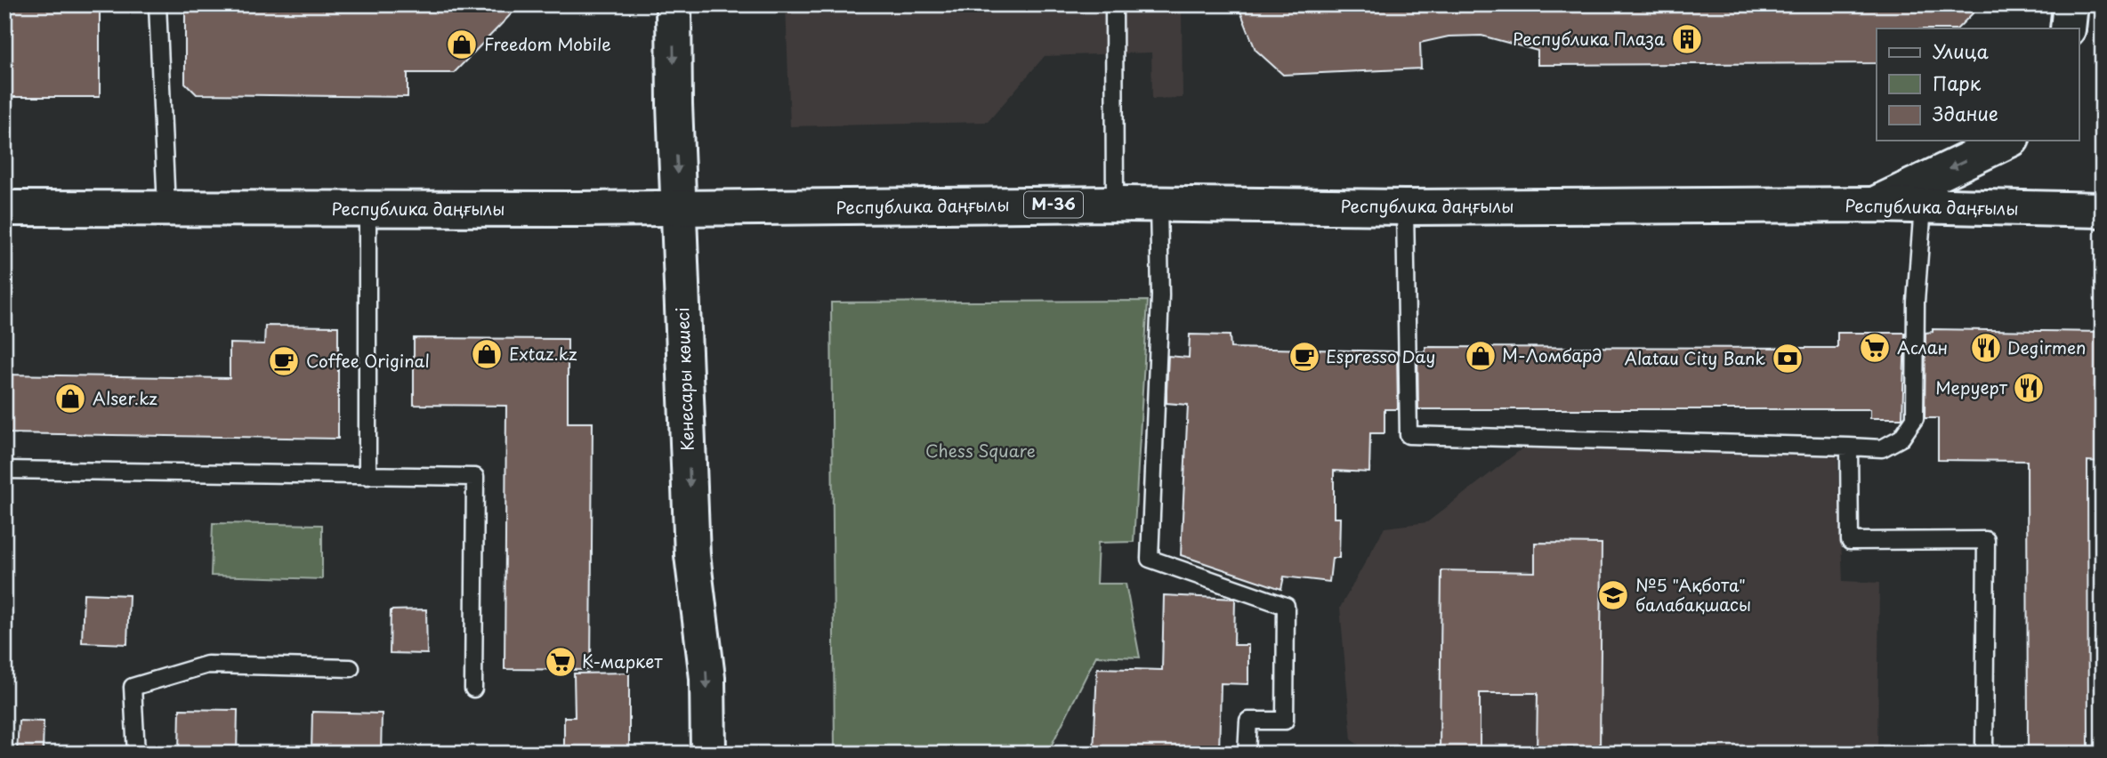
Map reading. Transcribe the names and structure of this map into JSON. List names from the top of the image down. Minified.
{"streets":{"main road":["M-36","Республика даңғылы","Кенесары көшесі"]},"crossings":[["Республика даңғылы","Кенесары көшесі"]],"one_way":["Кенесары көшесі"],"parks":["Chess Square"],"places":{"building":["Республика Плаза"],"shop":["Freedom Mobile","Extaz.kz","М-Ломбард","Alser.kz"],"supermarket":["Аслан","К-маркет"],"restaurant":["Degirmen","Меруерт"],"cafe":["Espresso Day","Coffee Original"],"bank":["Alatau City Bank"],"school or university":["№5 \"Ақбота\" балабақшасы"]},"legend":["Улица","Парк","Здание"]}
